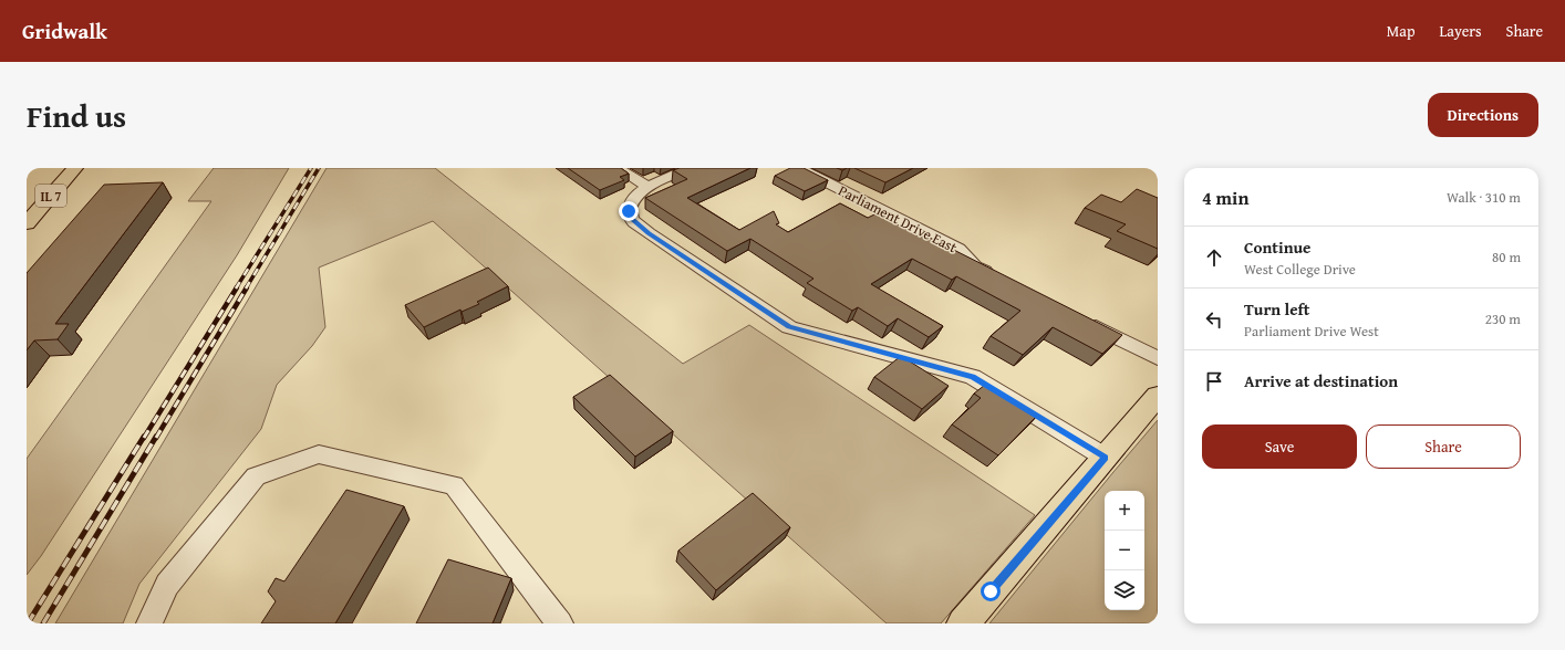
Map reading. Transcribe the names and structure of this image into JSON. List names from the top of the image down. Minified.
{"streets":{"main road":["IL 7"],"street":["Parliament Drive East"]},"page":{"header":"Gridwalk","nav":["Map","Layers","Share"],"title":"Find us","buttons":["Directions",["Save","Share"]],"heading":["4 min","Walk · 310 m"],"list":[["Continue","West College Drive","80 m"],["Turn left","Parliament Drive West","230 m"],"Arrive at destination"],"map_buttons":["+","−"]}}
